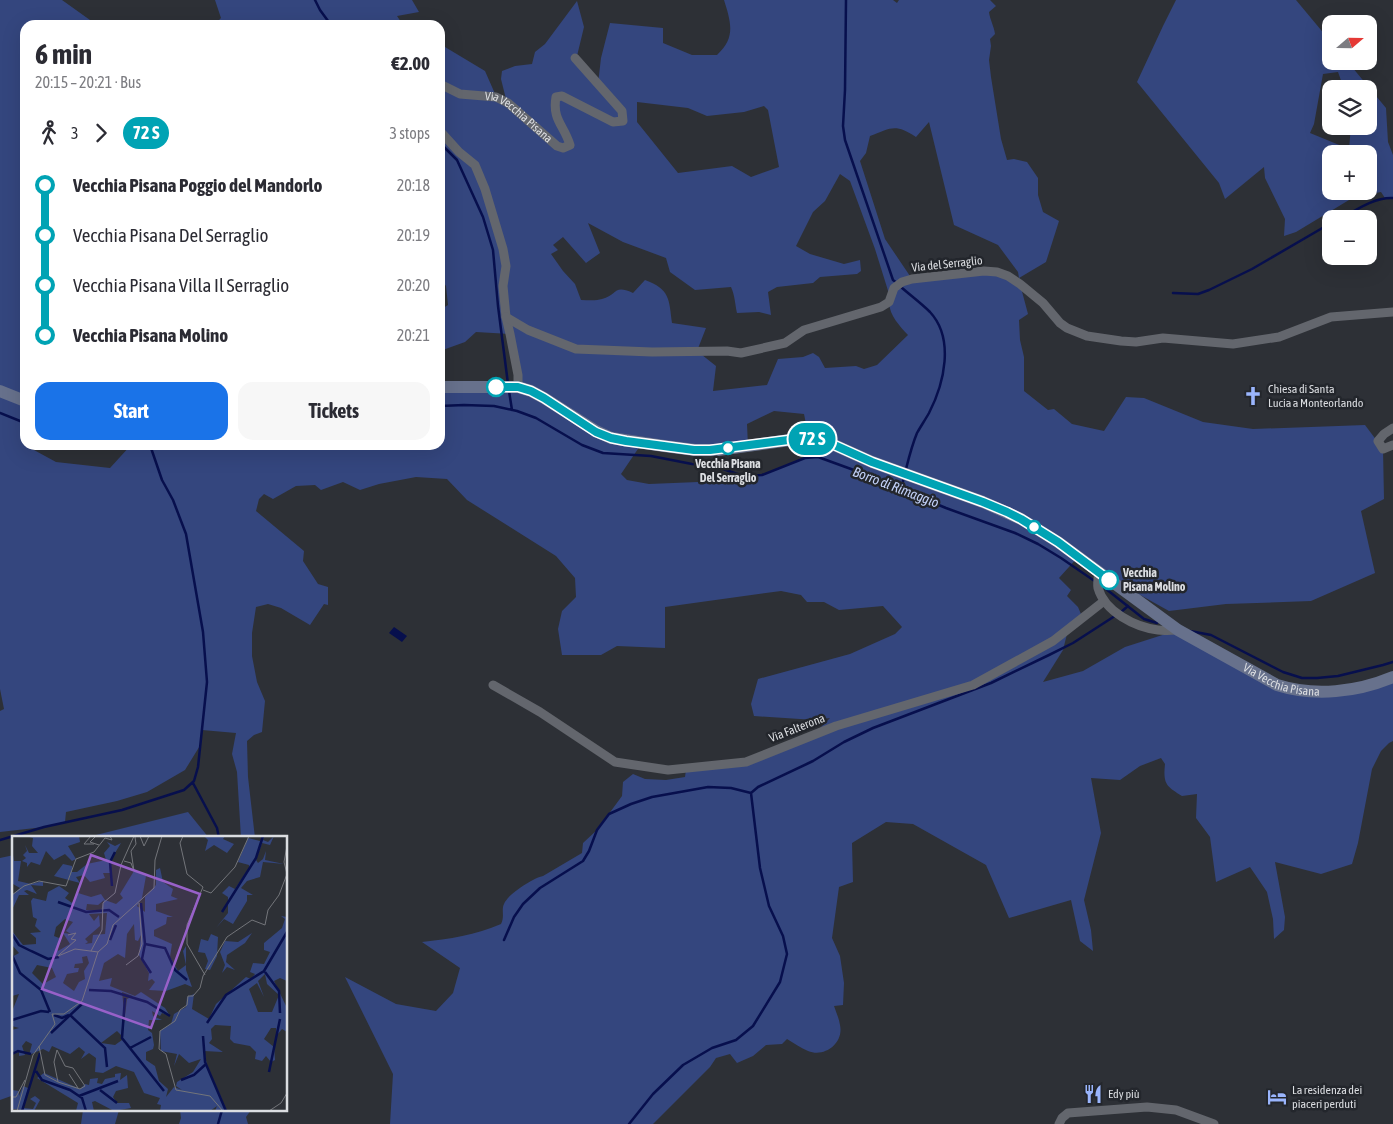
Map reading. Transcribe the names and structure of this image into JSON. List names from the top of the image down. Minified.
{"streets":{"main road":["Via Vecchia Pisana"],"street":["Via del Serraglio","Via Falterona"]},"crossings":[["Via Vecchia Pisana","Via Falterona"]],"water":["Borro di Rimaggio"],"places":{"church":["Chiesa di Santa Lucia a Monteorlando"],"other":["Vecchia Pisana Del Serraglio","Vecchia Pisana Molino"],"restaurant":["Edy più"],"hotel":["La residenza dei piaceri perduti"]},"north":"right","page":{"on_map":"72 S","map_buttons":["+","−"],"heading":["6 min","20:15 – 20:21 · Bus","€2.00"],"legs":["3","72 S","3 stops"],"list":[{"name":"Vecchia Pisana Poggio del Mandorlo","value":"20:18"},{"name":"Vecchia Pisana Del Serraglio","value":"20:19"},{"name":"Vecchia Pisana Villa Il Serraglio","value":"20:20"},{"name":"Vecchia Pisana Molino","value":"20:21"}],"buttons":["Start","Tickets"]}}
